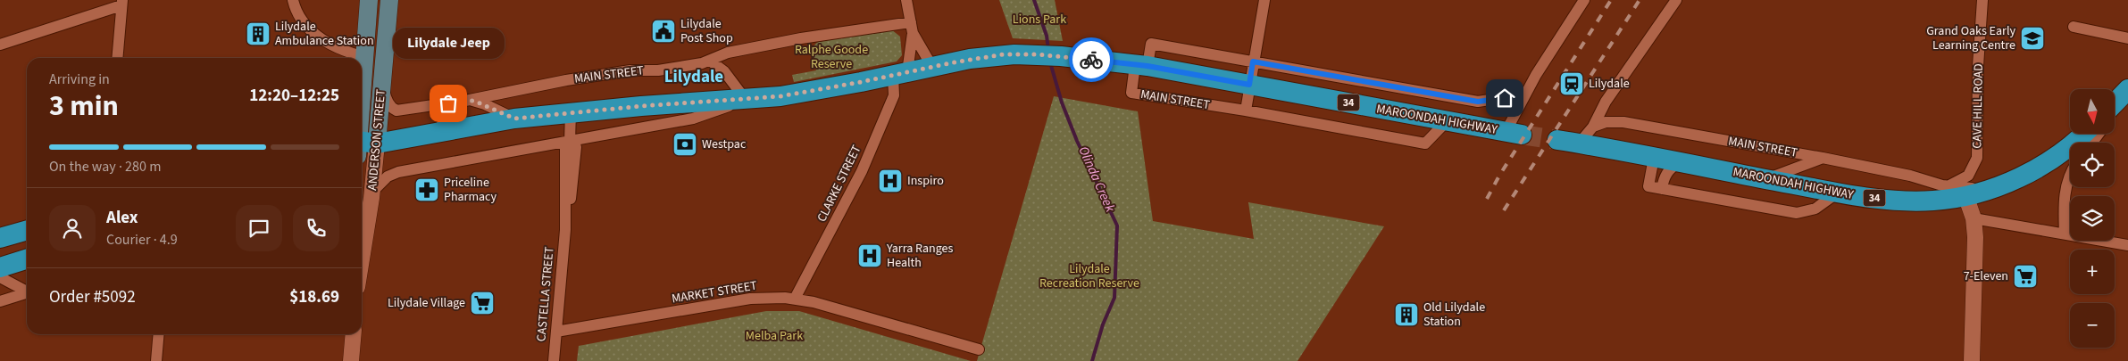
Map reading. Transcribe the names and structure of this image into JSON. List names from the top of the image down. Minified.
{"streets":{"highway":["34","MAROONDAH HIGHWAY"],"main road":["ANDERSON STREET"],"street":["MAIN STREET","CAVE HILL ROAD","CLARKE STREET","MARKET STREET","CASTELLA STREET"]},"crossings":[["MAIN STREET","CAVE HILL ROAD"],["MAIN STREET","MAROONDAH HIGHWAY"],["MAIN STREET","ANDERSON STREET"],["MAIN STREET","CLARKE STREET"],["34","MAROONDAH HIGHWAY"],["34","ANDERSON STREET"],["34","CLARKE STREET"],["34","CASTELLA STREET"],["CAVE HILL ROAD","MAROONDAH HIGHWAY"],["MAROONDAH HIGHWAY","CLARKE STREET"],["CLARKE STREET","MARKET STREET"],["MARKET STREET","CASTELLA STREET"]],"districts":["Lilydale"],"water":["Olinda Creek"],"parks":["Lions Park","Ralphe Goode Reserve","Lilydale Recreation Reserve","Melba Park"],"places":{"public building":["Lilydale Post Shop"],"building":["Lilydale Ambulance Station","Old Lilydale Station"],"school or university":["Grand Oaks Early Learning Centre"],"station":["Lilydale"],"other":["Lilydale Jeep"],"bank":["Westpac"],"hospital":["Inspiro","Yarra Ranges Health"],"pharmacy":["Priceline Pharmacy"],"supermarket":["7-Eleven","Lilydale Village"]},"north":"bottom","page":{"bubble":"Lilydale Jeep","heading":["3 min","Arriving in","12:20–12:25"],"panel":["Alex","Courier · 4.9","Order #5092","$18.69"],"map_buttons":["+","−"],"bar":"On the way · 280 m"}}
